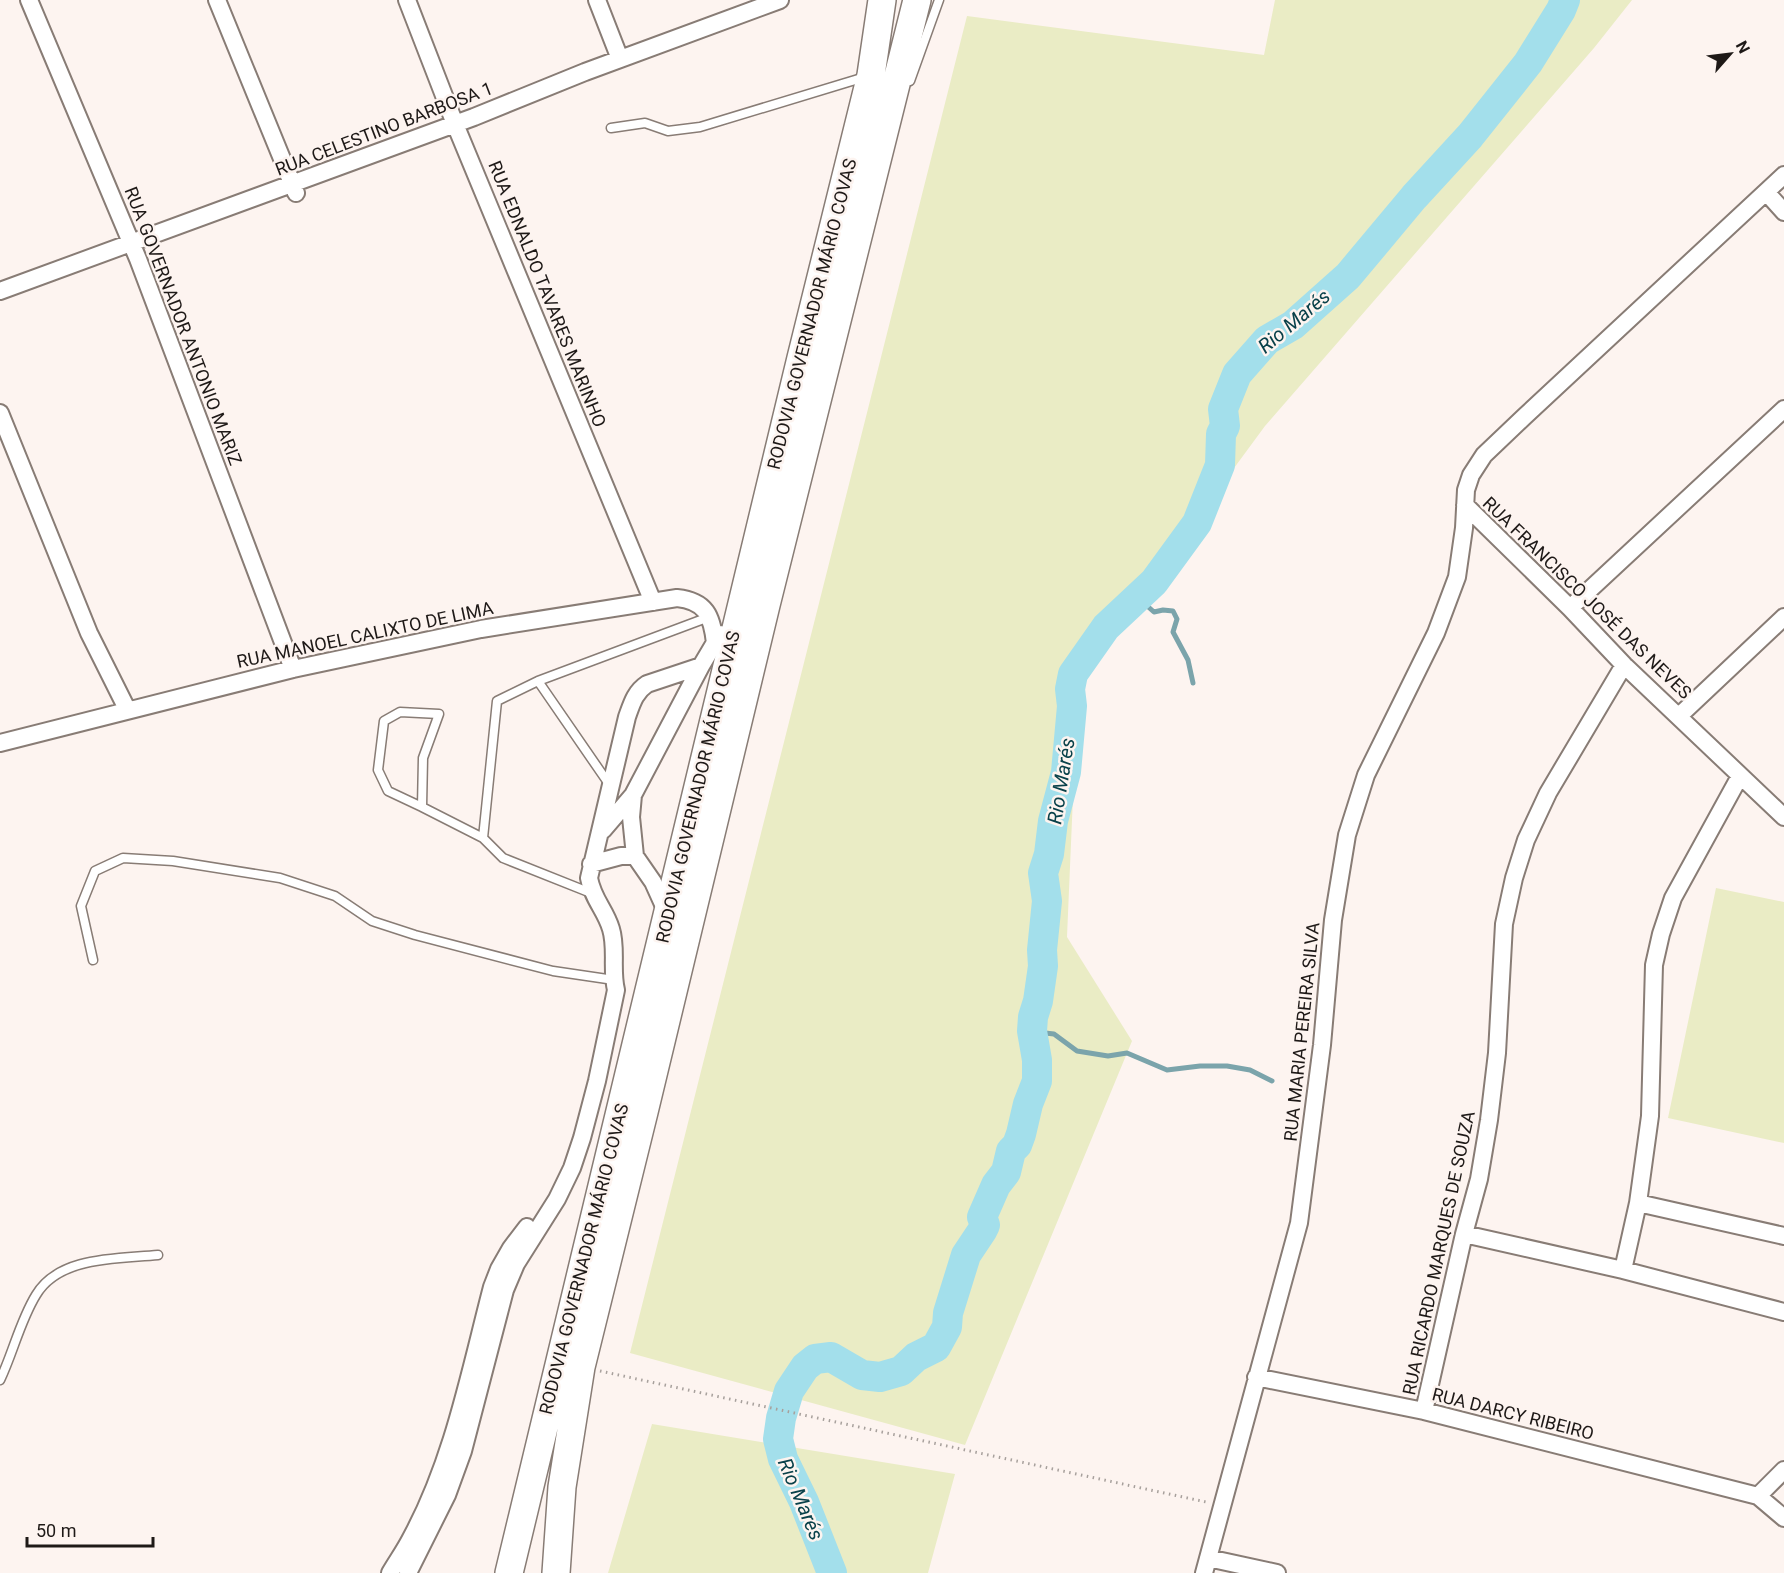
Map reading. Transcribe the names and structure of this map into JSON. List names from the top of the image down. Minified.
{"streets":{"highway":["RODOVIA GOVERNADOR MÁRIO COVAS"],"street":["RUA CELESTINO BARBOSA 1","RUA EDNALDO TAVARES MARINHO","RUA GOVERNADOR ANTONIO MARIZ","RUA FRANCISCO JOSÉ DAS NEVES","RUA MANOEL CALIXTO DE LIMA","RUA MARIA PEREIRA SILVA","RUA RICARDO MARQUES DE SOUZA","RUA DARCY RIBEIRO"]},"crossings":[["RUA CELESTINO BARBOSA 1","RUA EDNALDO TAVARES MARINHO"],["RUA CELESTINO BARBOSA 1","RUA GOVERNADOR ANTONIO MARIZ"],["RUA EDNALDO TAVARES MARINHO","RUA MANOEL CALIXTO DE LIMA"],["RUA GOVERNADOR ANTONIO MARIZ","RUA MANOEL CALIXTO DE LIMA"],["RUA FRANCISCO JOSÉ DAS NEVES","RUA MARIA PEREIRA SILVA"],["RUA FRANCISCO JOSÉ DAS NEVES","RUA RICARDO MARQUES DE SOUZA"],["RUA MARIA PEREIRA SILVA","RUA DARCY RIBEIRO"],["RUA RICARDO MARQUES DE SOUZA","RUA DARCY RIBEIRO"]],"water":["Rio Marés"],"scale_bar":"50 m","north":"top right"}
